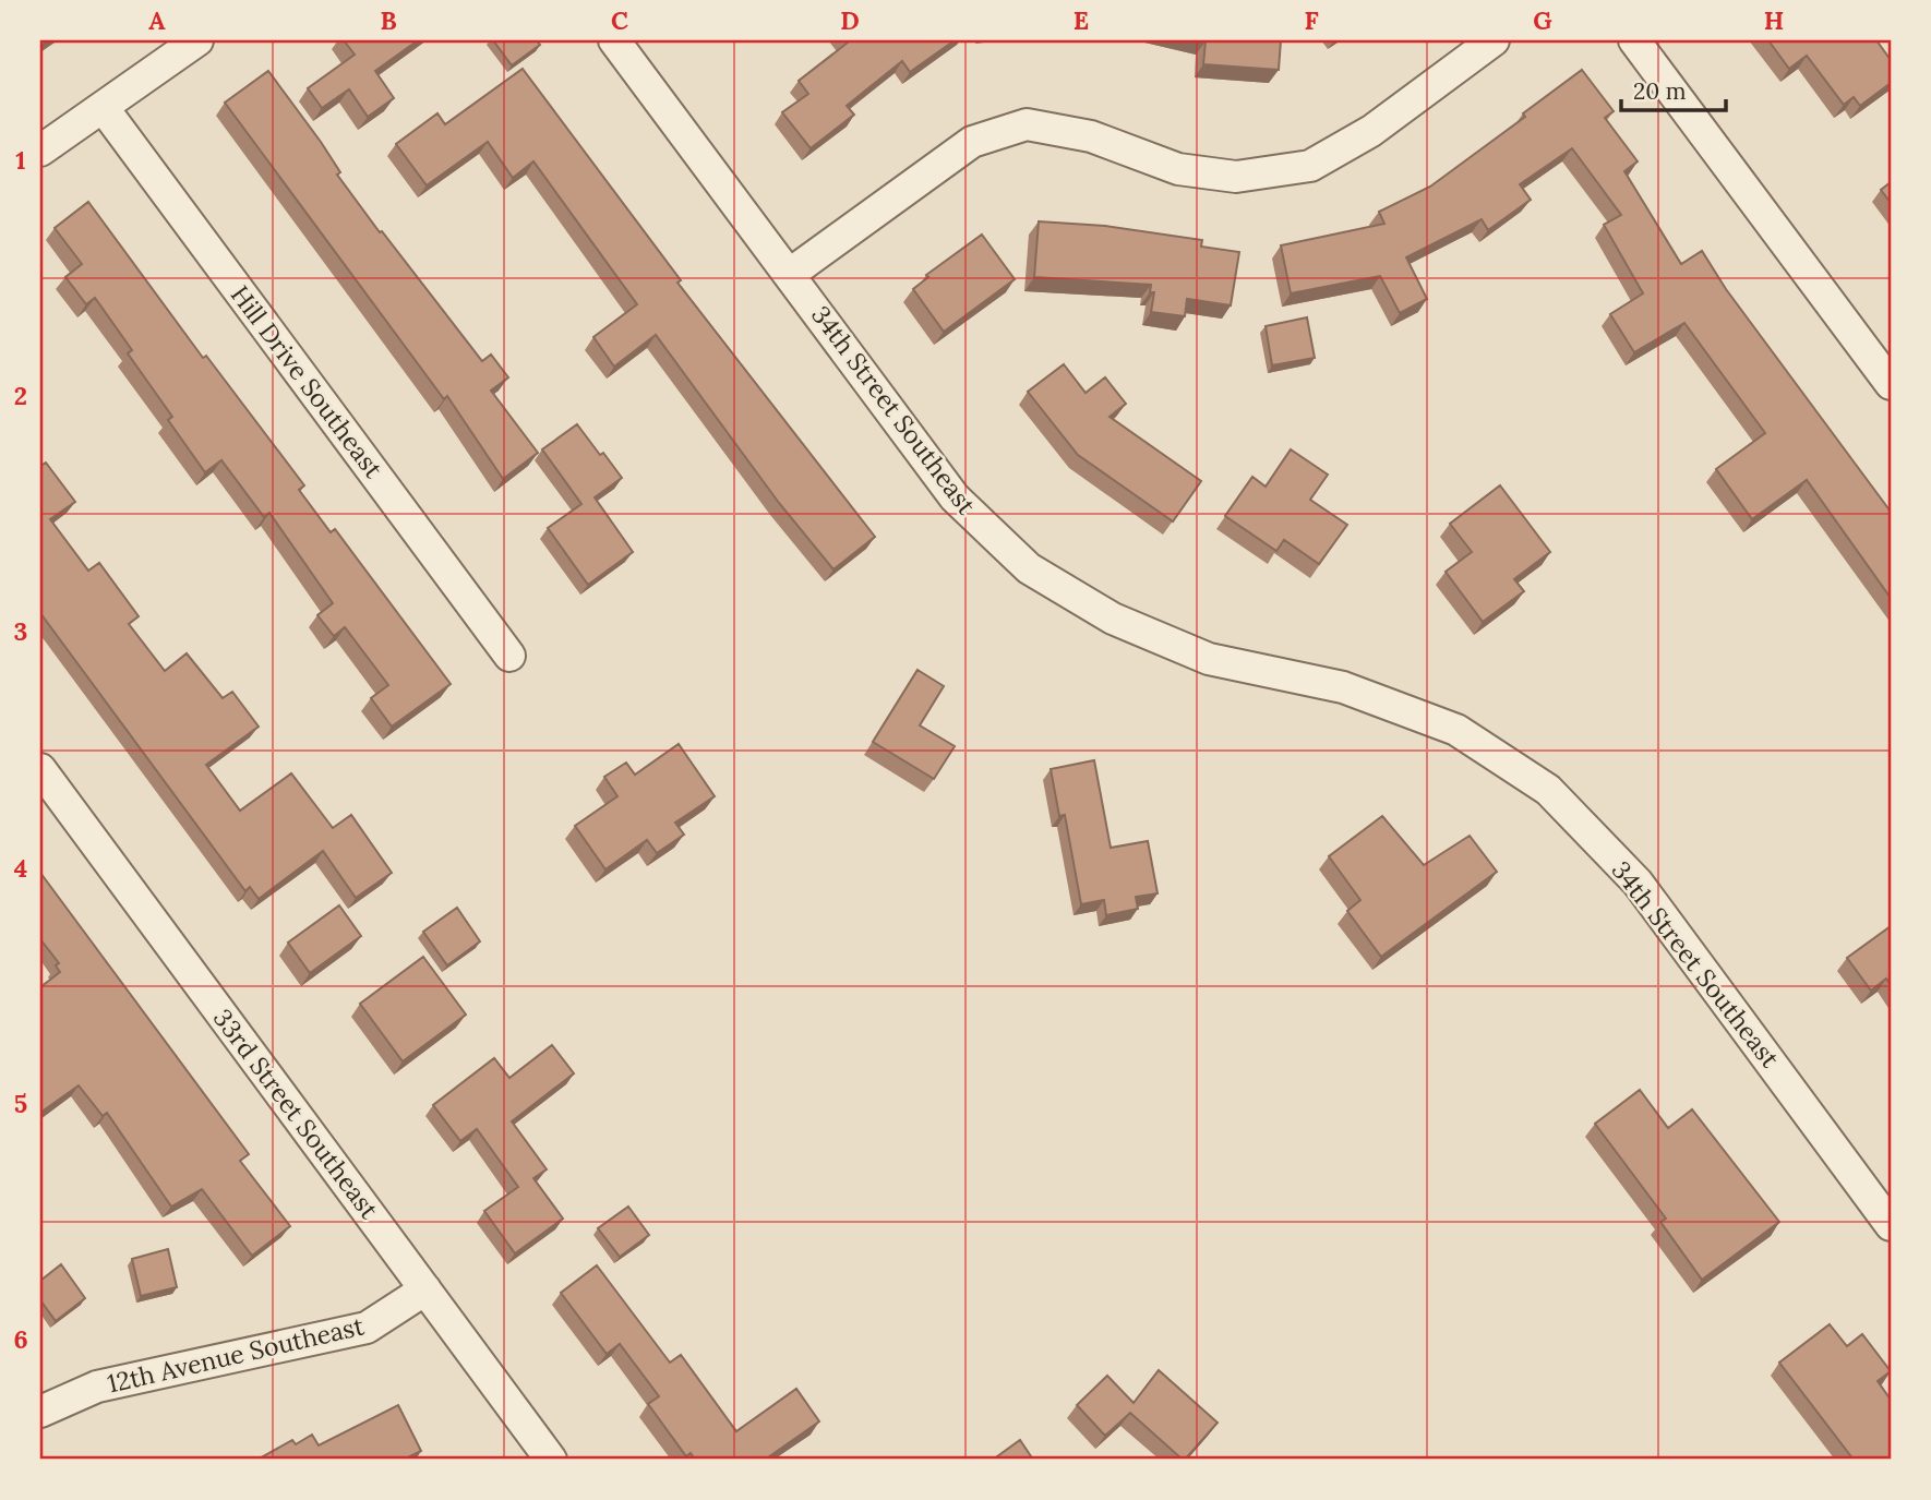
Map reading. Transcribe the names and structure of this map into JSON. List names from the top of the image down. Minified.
{"streets":{"street":["Hill Drive Southeast","34th Street Southeast","33rd Street Southeast","12th Avenue Southeast"]},"crossings":[["33rd Street Southeast","12th Avenue Southeast"]],"scale_bar":"20 m","grid":{"columns":["A","B","C","D","E","F","G","H"],"rows":["1","2","3","4","5","6"]}}
